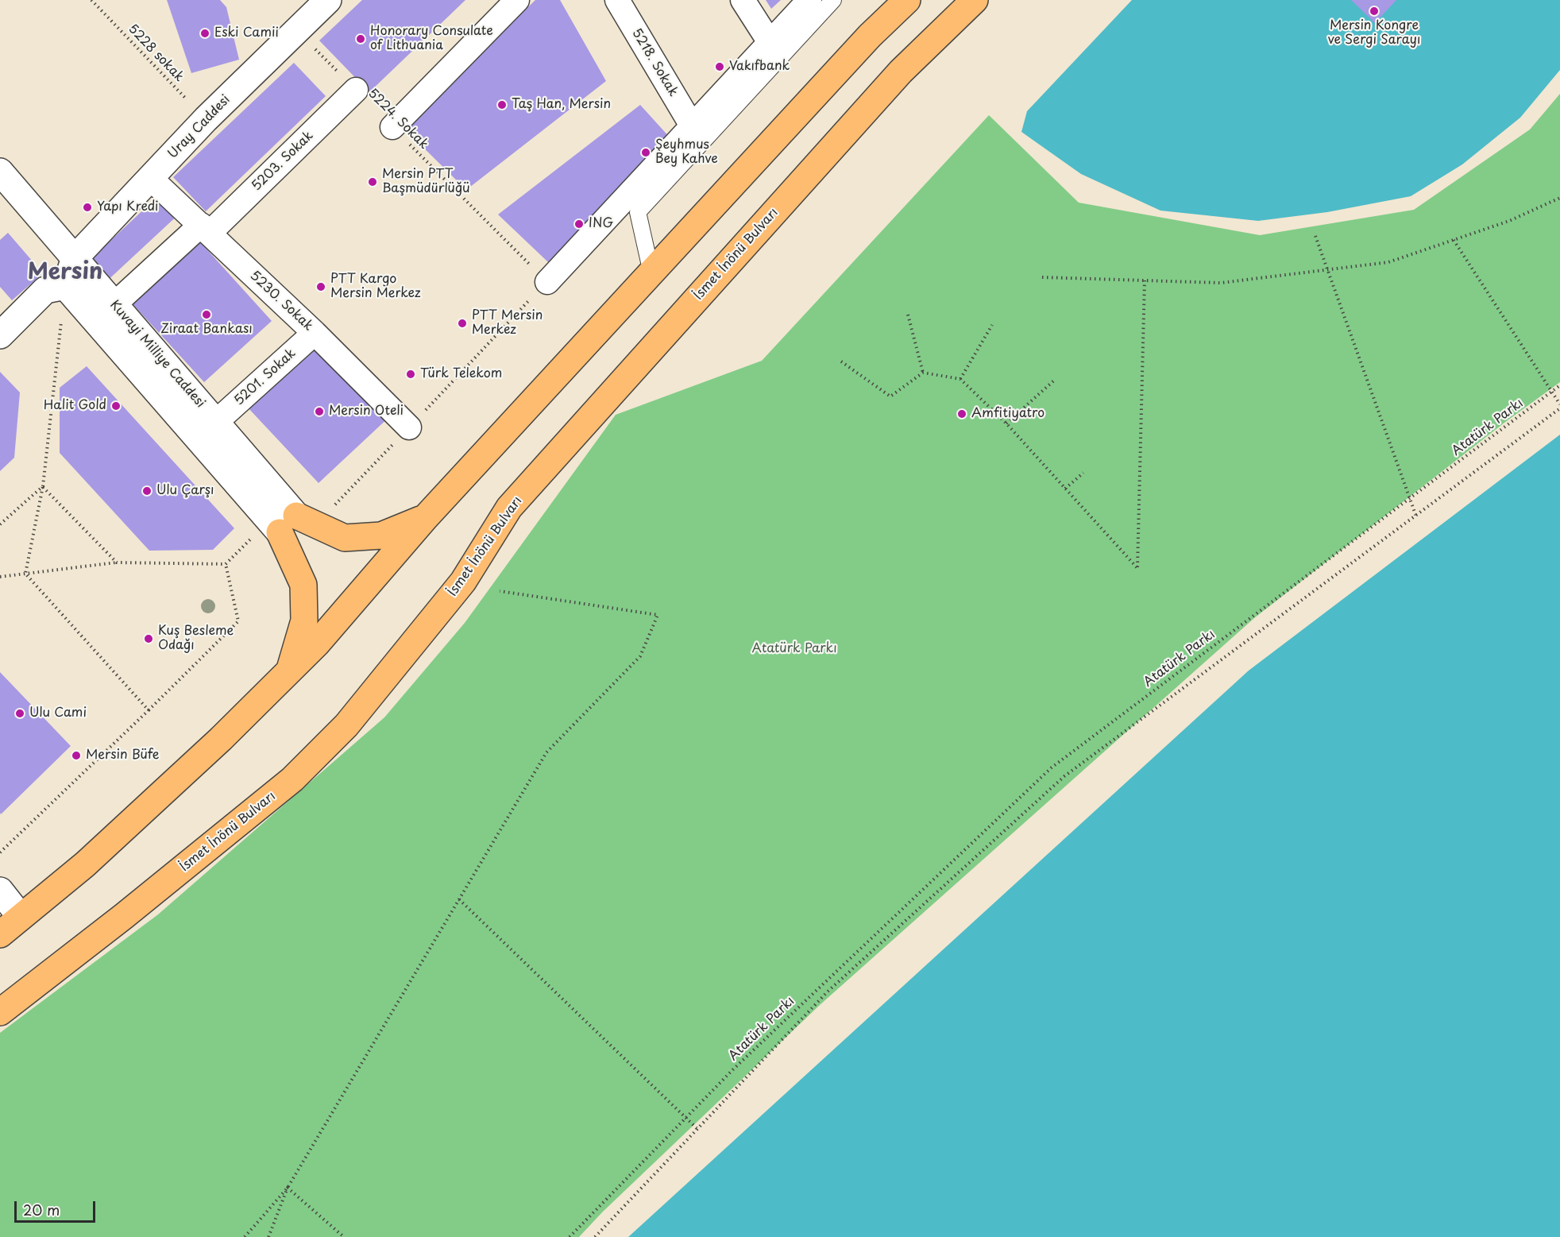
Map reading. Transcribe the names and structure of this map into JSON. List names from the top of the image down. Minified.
{"streets":{"main road":["İsmet İnönü Bulvarı"],"street":["5218. Sokak","Uray Caddesi","5203. Sokak","5230. Sokak","Kuvayi Milliye Caddesi","5201. Sokak"],"path":["5228 sokak","5224. Sokak","Atatürk Parkı"]},"crossings":[["5228 sokak","Uray Caddesi"],["5224. Sokak","Uray Caddesi"],["5224. Sokak","5203. Sokak"],["Uray Caddesi","5230. Sokak"],["Uray Caddesi","Kuvayi Milliye Caddesi"],["5203. Sokak","5230. Sokak"],["5203. Sokak","Kuvayi Milliye Caddesi"],["5230. Sokak","5201. Sokak"],["Kuvayi Milliye Caddesi","5201. Sokak"]],"districts":["Mersin"],"parks":["Atatürk Parkı"],"places":["Mersin Kongre ve Sergi Sarayı","Eski Camii","Honorary Consulate of Lithuania","Vakıfbank","Taş Han, Mersin","Şeyhmus Bey Kahve","Mersin PTT Başmüdürlüğü","Yapı Kredi","ING","PTT Kargo Mersin Merkez","Ziraat Bankası","PTT Mersin Merkez","Türk Telekom","Halit Gold","Mersin Oteli","Amfitiyatro","Ulu Çarşı","Kuş Besleme Odağı","Ulu Cami","Mersin Büfe"],"scale_bar":"20 m"}
